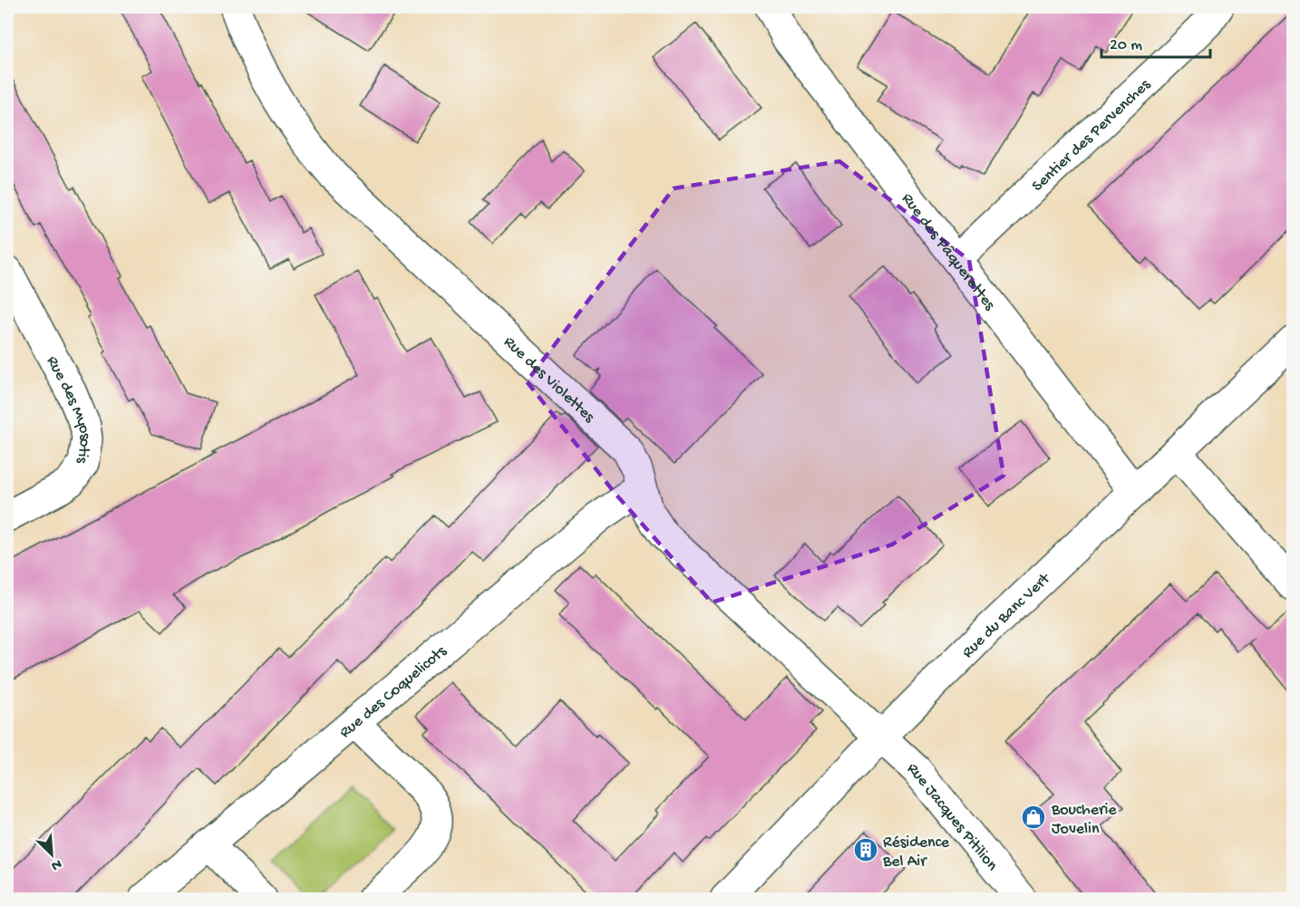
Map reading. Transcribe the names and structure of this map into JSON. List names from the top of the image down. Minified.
{"streets":{"street":["Sentier des Pervenches","Rue des Pâquerettes","Rue des Violettes","Rue des Myosotis","Rue du Banc Vert","Rue des Coquelicots","Rue Jacques Pitilion"]},"crossings":[["Sentier des Pervenches","Rue des Pâquerettes"],["Rue des Pâquerettes","Rue du Banc Vert"],["Rue des Violettes","Rue du Banc Vert"],["Rue des Violettes","Rue des Coquelicots"],["Rue des Violettes","Rue Jacques Pitilion"],["Rue du Banc Vert","Rue Jacques Pitilion"]],"places":{"shop":["Boucherie Jovelin"],"building":["Résidence Bel Air"]},"scale_bar":"20 m","north":"bottom right"}
